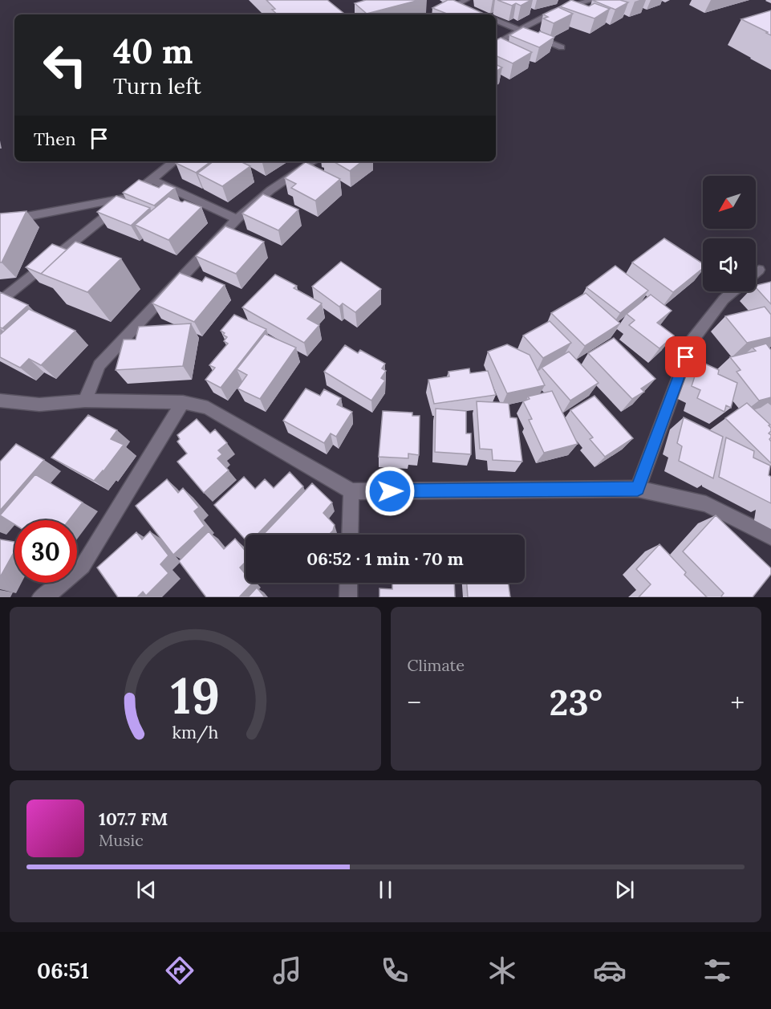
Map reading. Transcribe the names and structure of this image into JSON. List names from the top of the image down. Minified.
{"north":"bottom left","page":{"turn":["40 m","Turn left"],"then":"Then","limit":"30","trip":"06:52 · 1 min · 70 m","tile":"Climate","heat":["−","23°","+"],"song":["107.7 FM","Music"],"tabs":"06:51","gauge":["19","km/h"]}}
